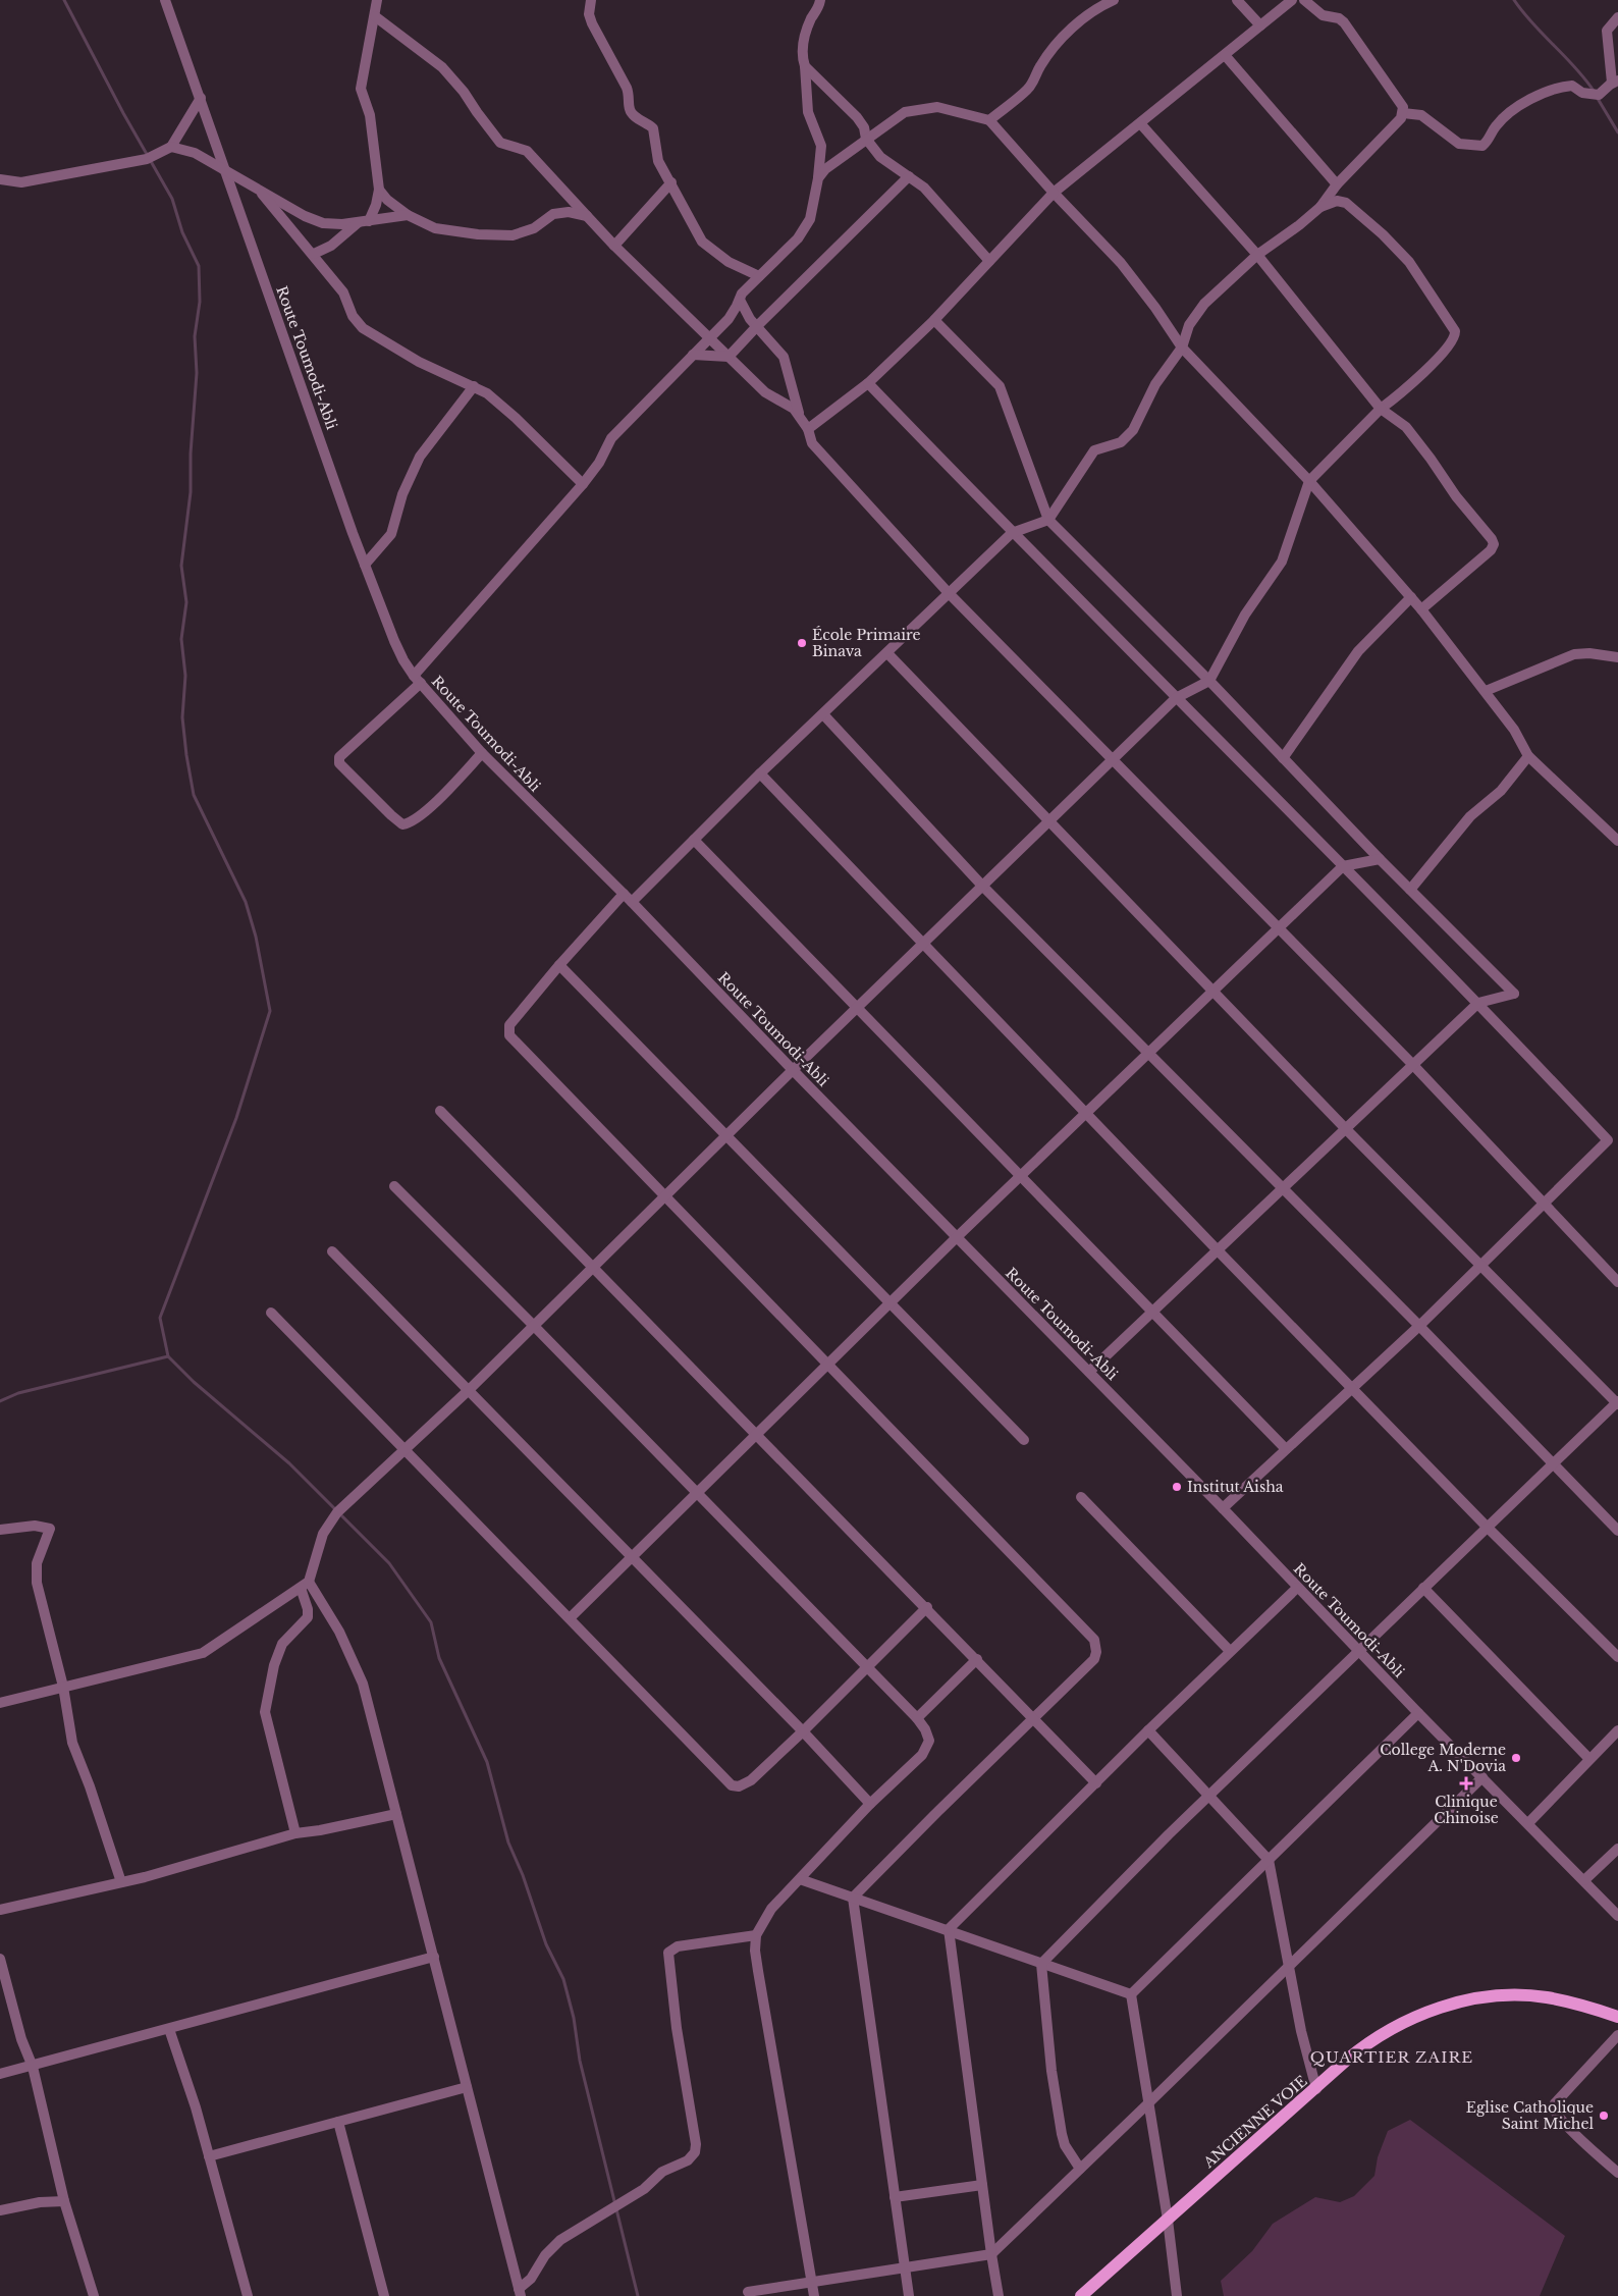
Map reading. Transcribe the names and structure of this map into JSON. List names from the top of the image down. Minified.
{"streets":{"main road":["ANCIENNE VOIE"],"street":["Route Toumodi-Abli"]},"districts":["QUARTIER ZAIRE"],"places":{"other":["École Primaire Binava","Institut Aisha","College Moderne A. N'Dovia","Eglise Catholique Saint Michel"],"health":["Clinique Chinoise"]}}
